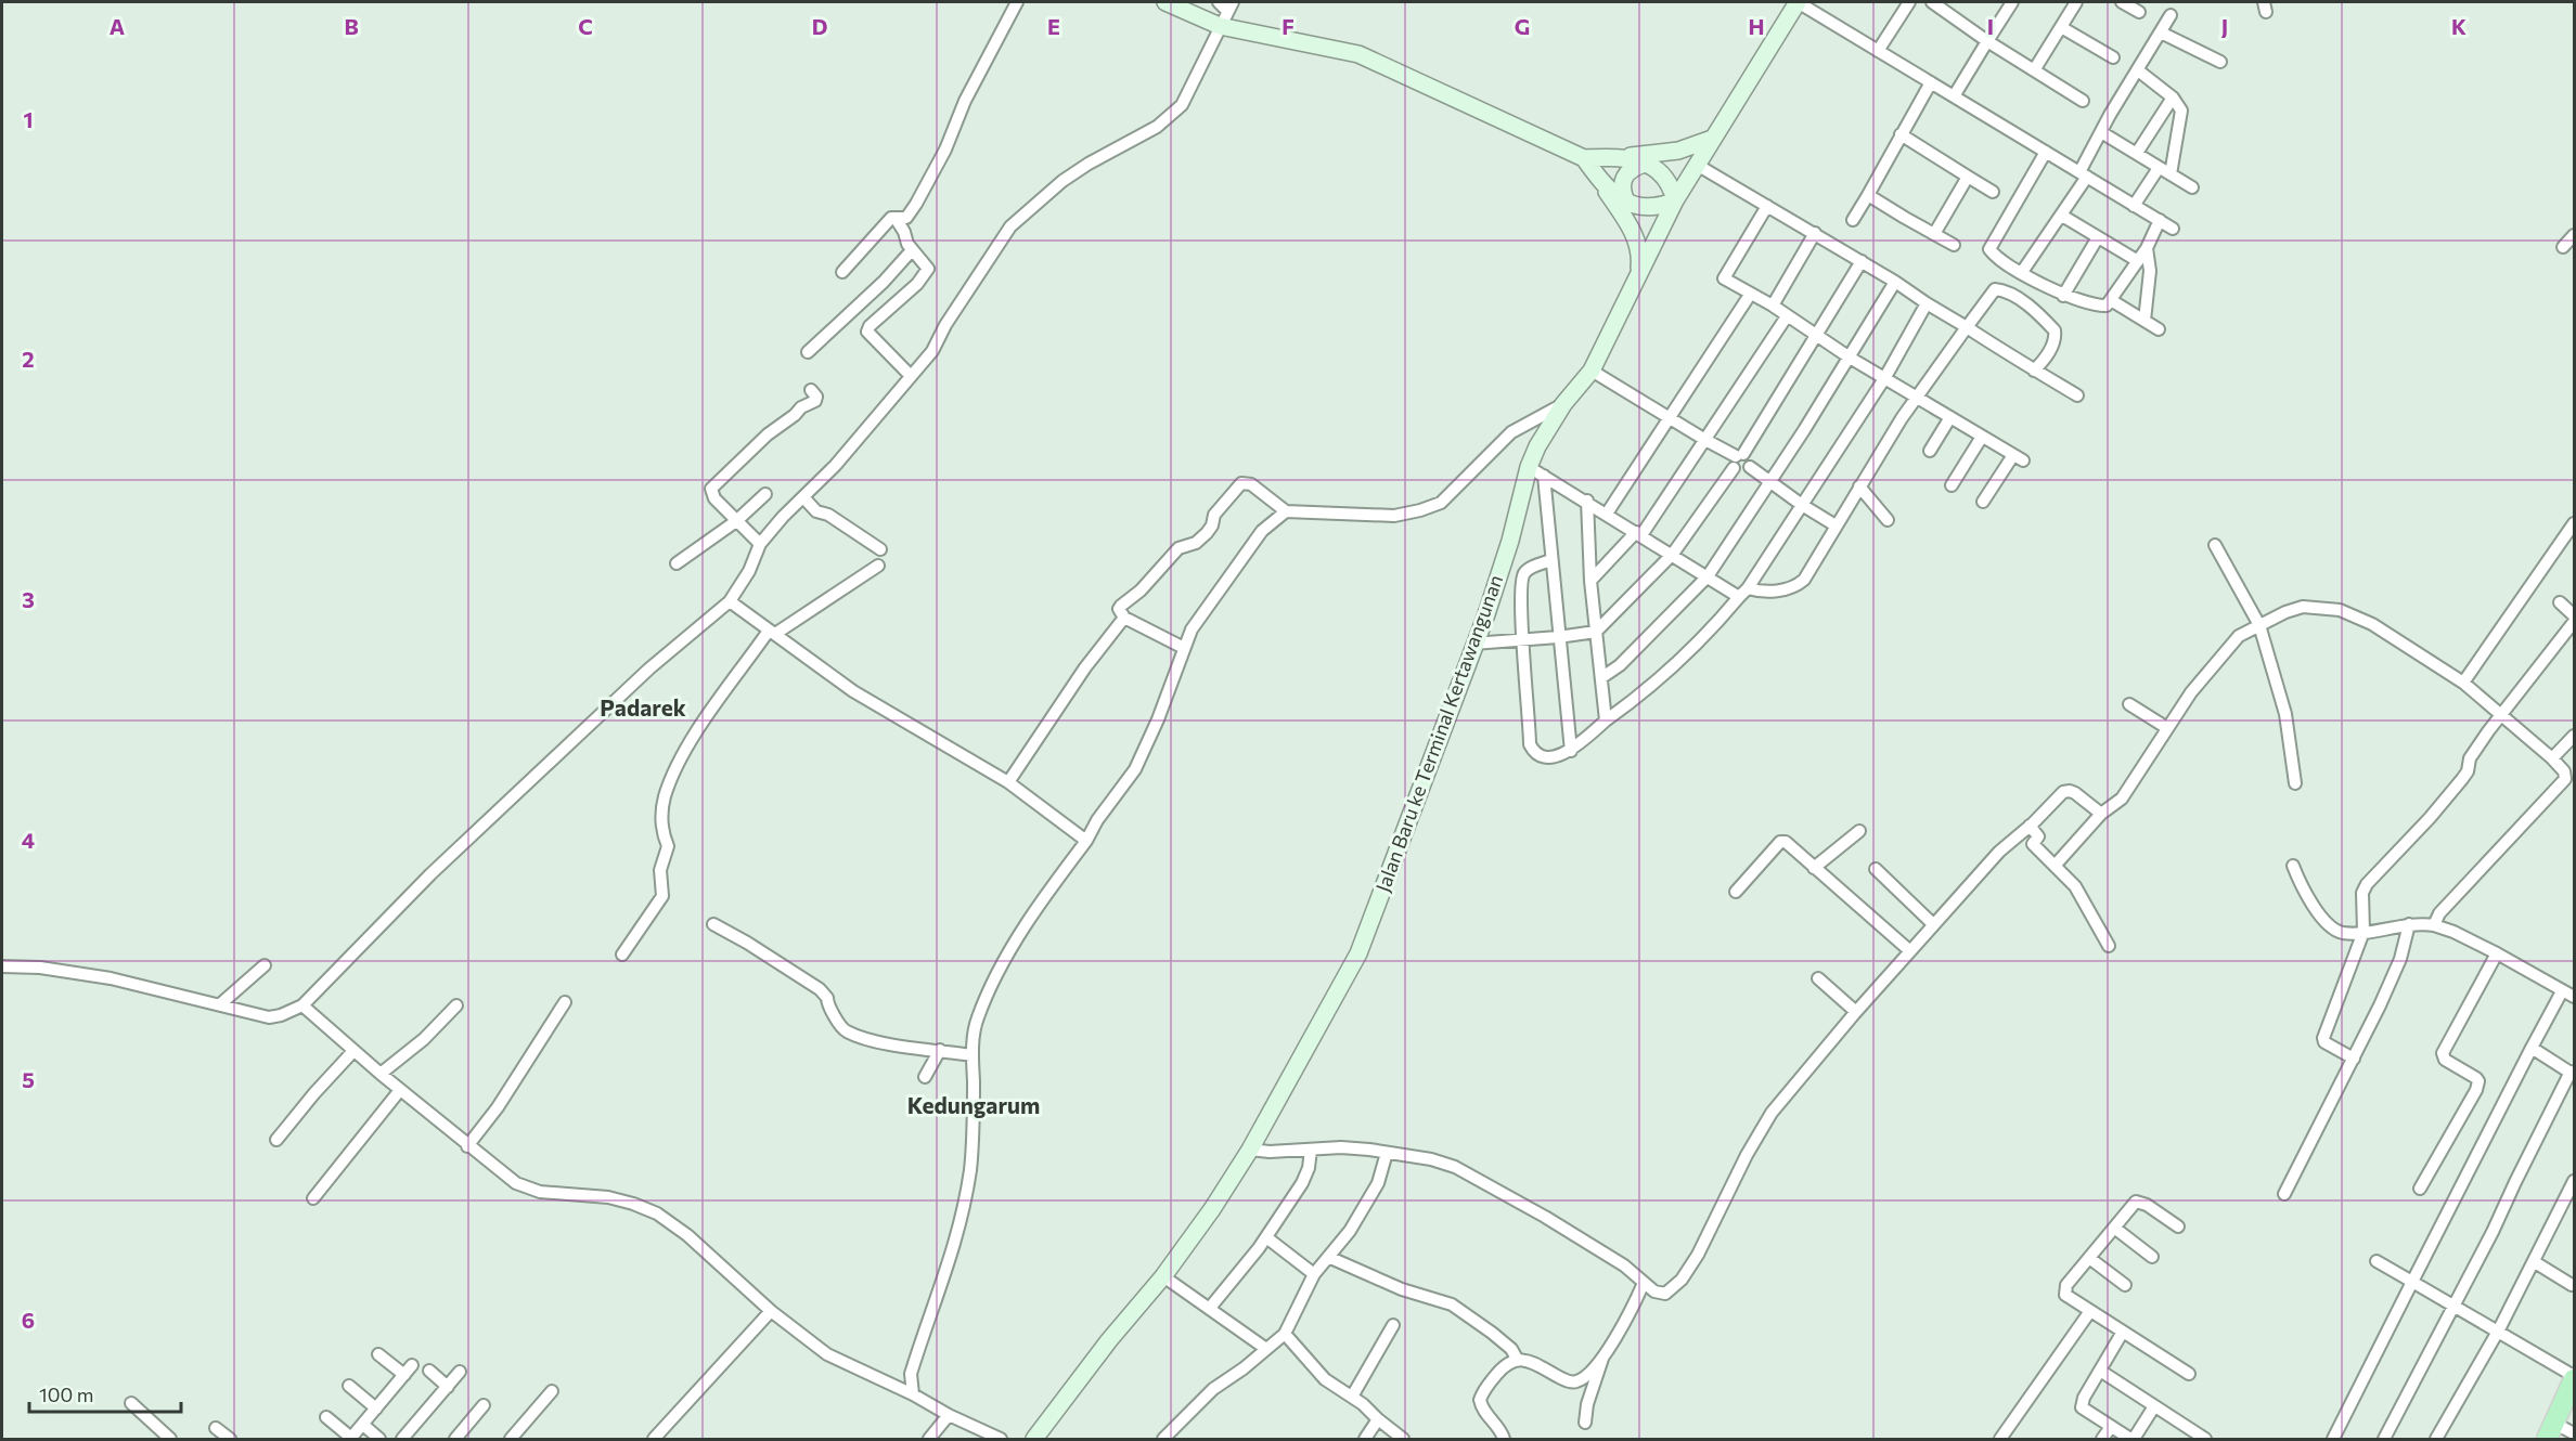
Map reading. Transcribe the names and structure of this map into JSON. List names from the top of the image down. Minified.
{"streets":{"main road":["Jalan Baru ke Terminal Kertawangunan"]},"districts":["Padarek","Kedungarum"],"scale_bar":"100 m","grid":{"columns":["A","B","C","D","E","F","G","H","I","J","K"],"rows":["1","2","3","4","5","6"]}}
